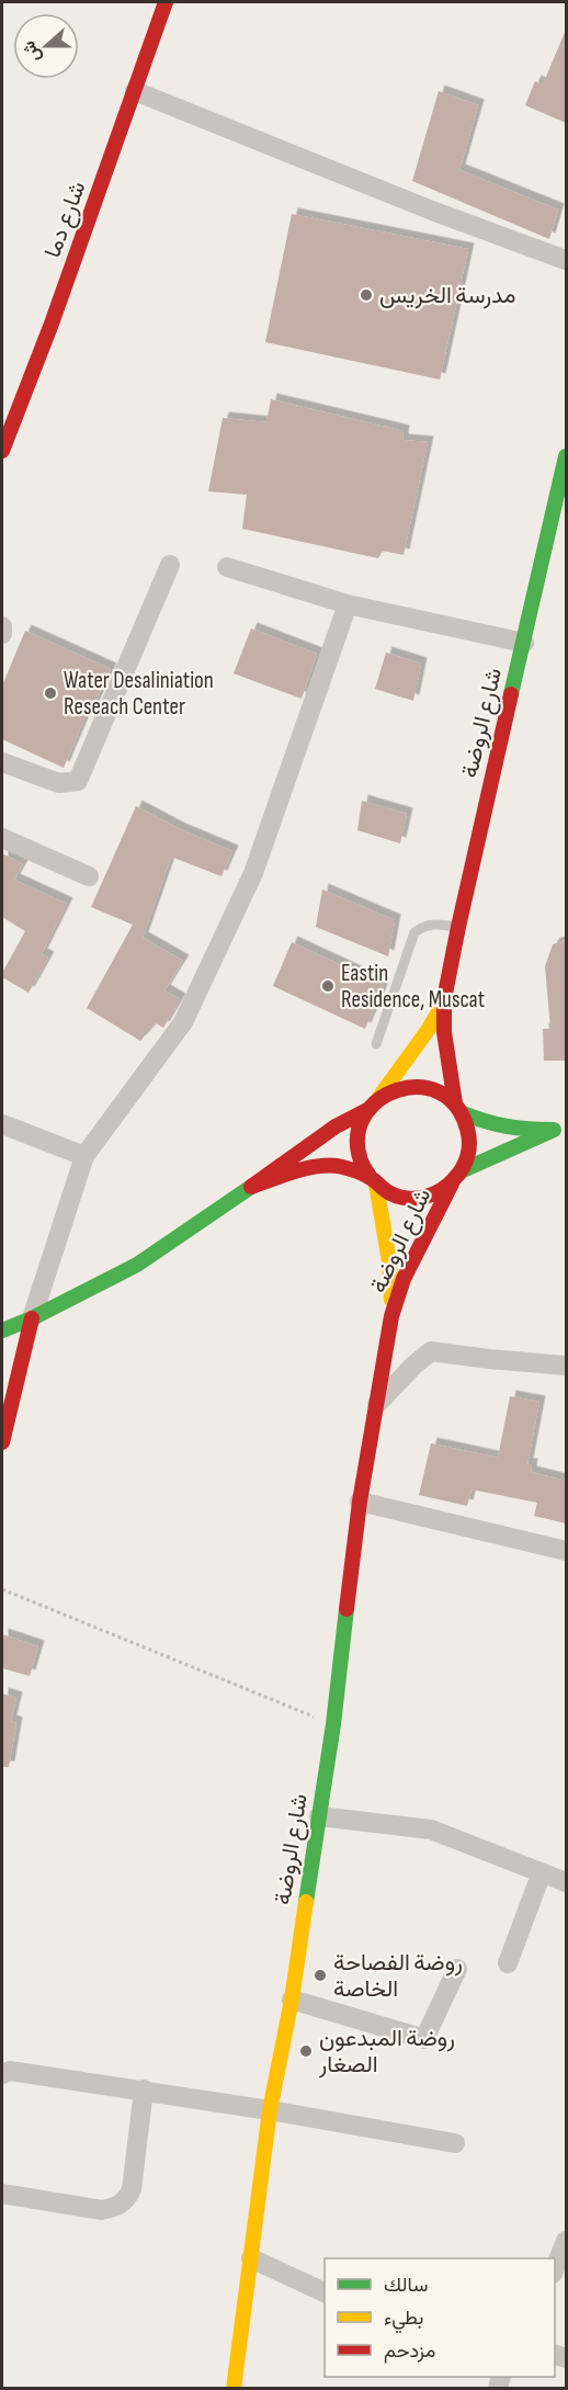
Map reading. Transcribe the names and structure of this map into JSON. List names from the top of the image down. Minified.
{"streets":{"main road":["شارع دما","شارع الروضة"]},"places":["مدرسة الخريس","Water Desaliniation Reseach Center","Eastin Residence, Muscat","روضة الفصاحة الخاصة","روضة المبدعون الصغار"],"legend":["سالك","بطيء","مزدحم"],"north":"left"}
